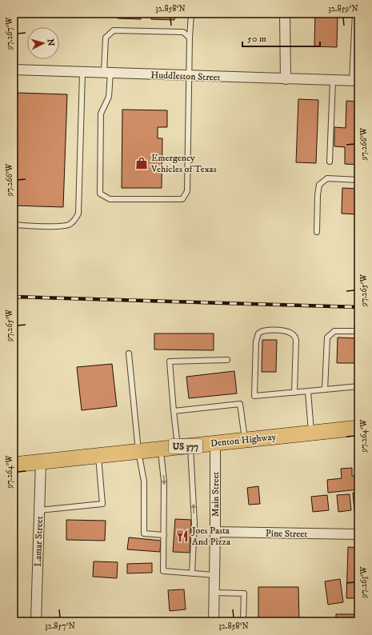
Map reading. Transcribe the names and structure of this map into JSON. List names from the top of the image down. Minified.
{"streets":{"main road":["Denton Highway","US 377"],"street":["Huddleston Street","Main Street","Pine Street","Lamar Street"]},"crossings":[["Denton Highway","Main Street"],["Denton Highway","Lamar Street"],["Main Street","Pine Street"]],"places":{"shop":["Emergency Vehicles of Texas"],"restaurant":["Joes Pasta And Pizza"]},"scale_bar":"50 m","north":"right","coordinates":["32.858°N","32.859°N","97.267°W","97.266°W","97.265°W","97.264°W","97.263°W","32.857°N"]}
